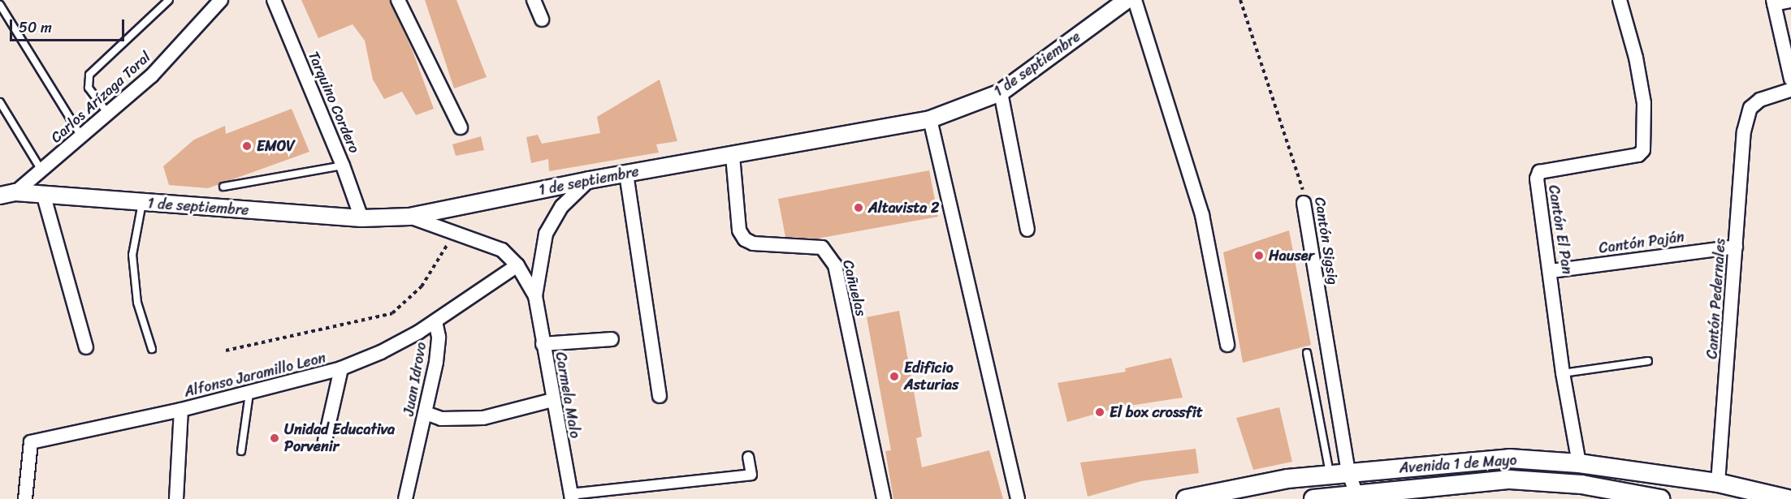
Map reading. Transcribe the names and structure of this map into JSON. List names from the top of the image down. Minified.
{"streets":{"main road":["Avenida 1 de Mayo"],"street":["1 de septiembre","Carlos Arízaga Toral","Tarquino Cordero","Cantón El Pan","Cantón Sigsig","Cantón Paján","Cañuelas","Cantón Pedernales","Alfonso Jaramillo Leon","Juan Idrovo","Carmela Malo"]},"crossings":[["1 de septiembre","Carlos Arízaga Toral"],["1 de septiembre","Tarquino Cordero"],["1 de septiembre","Cañuelas"],["1 de septiembre","Carmela Malo"],["Cantón El Pan","Cantón Paján"],["Cantón El Pan","Avenida 1 de Mayo"],["Cantón Sigsig","Avenida 1 de Mayo"],["Cantón Paján","Cantón Pedernales"],["Cantón Pedernales","Avenida 1 de Mayo"],["Alfonso Jaramillo Leon","Juan Idrovo"],["Alfonso Jaramillo Leon","Carmela Malo"]],"places":["EMOV","Altavista 2","Hauser","Edificio Asturias","El box crossfit","Unidad Educativa Porvenir"],"scale_bar":"50 m"}
